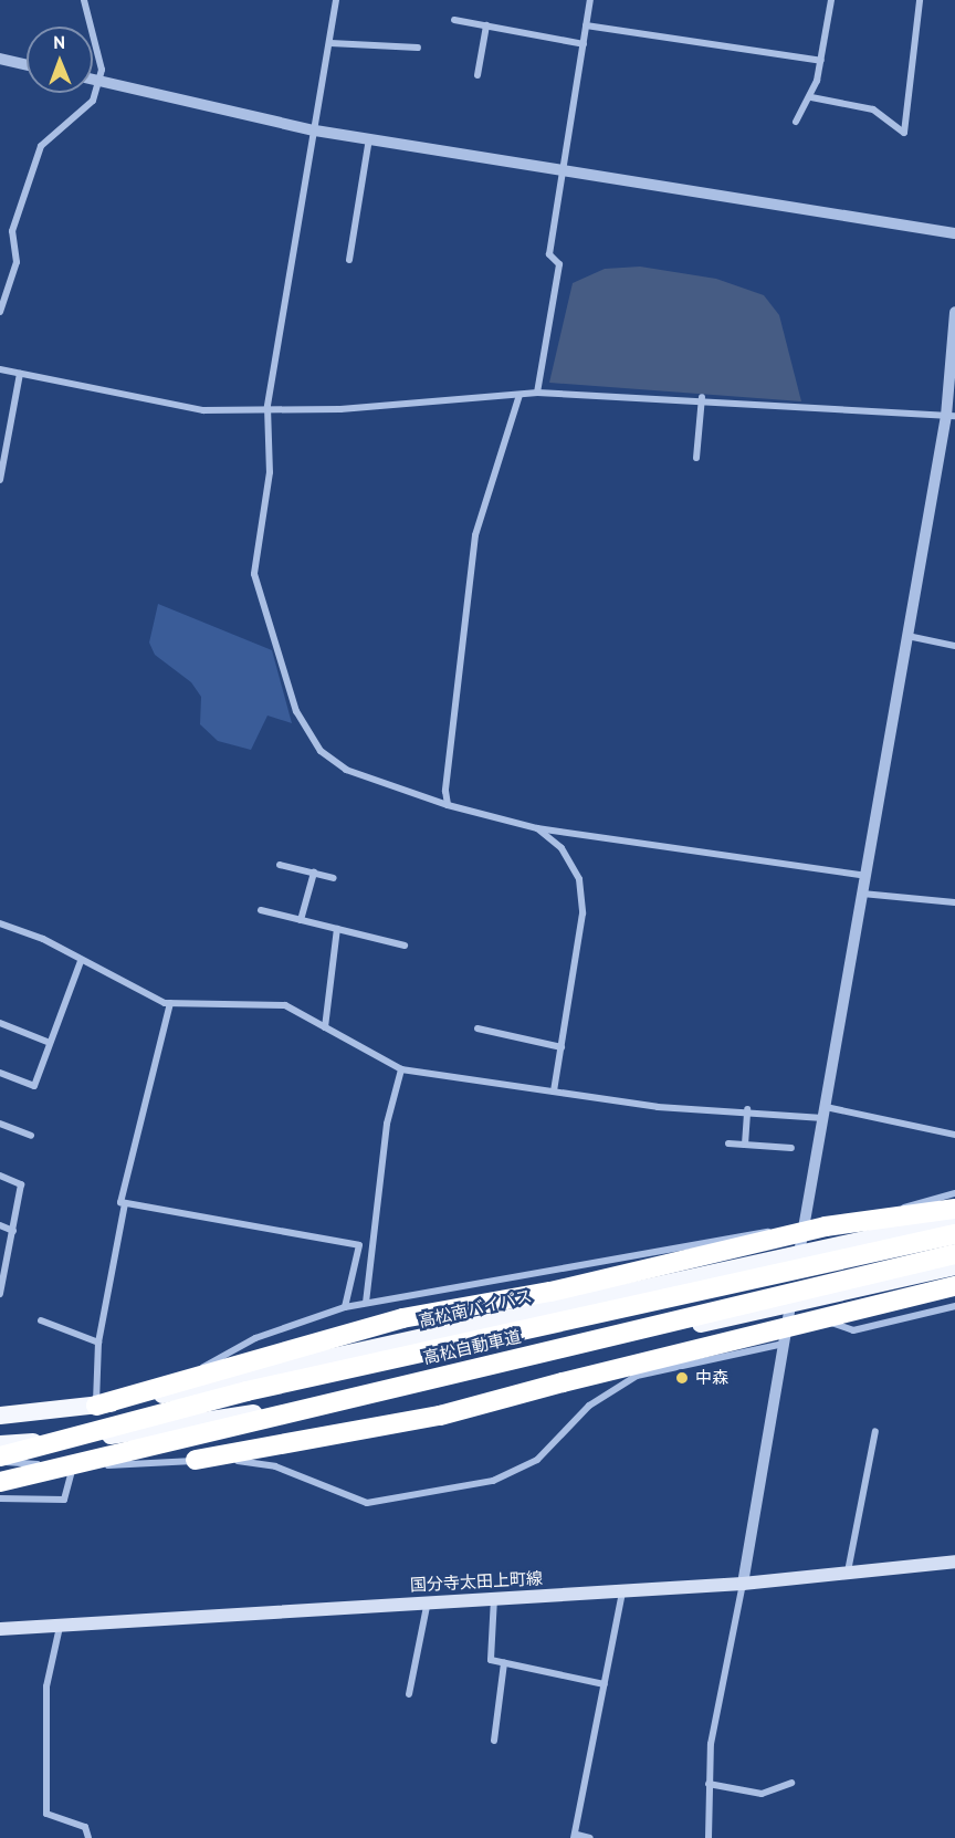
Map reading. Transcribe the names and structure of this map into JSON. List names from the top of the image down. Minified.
{"streets":{"highway":["高松南バイパス","高松自動車道"],"main road":["国分寺太田上町線"]},"places":["中森"],"north":"top"}
